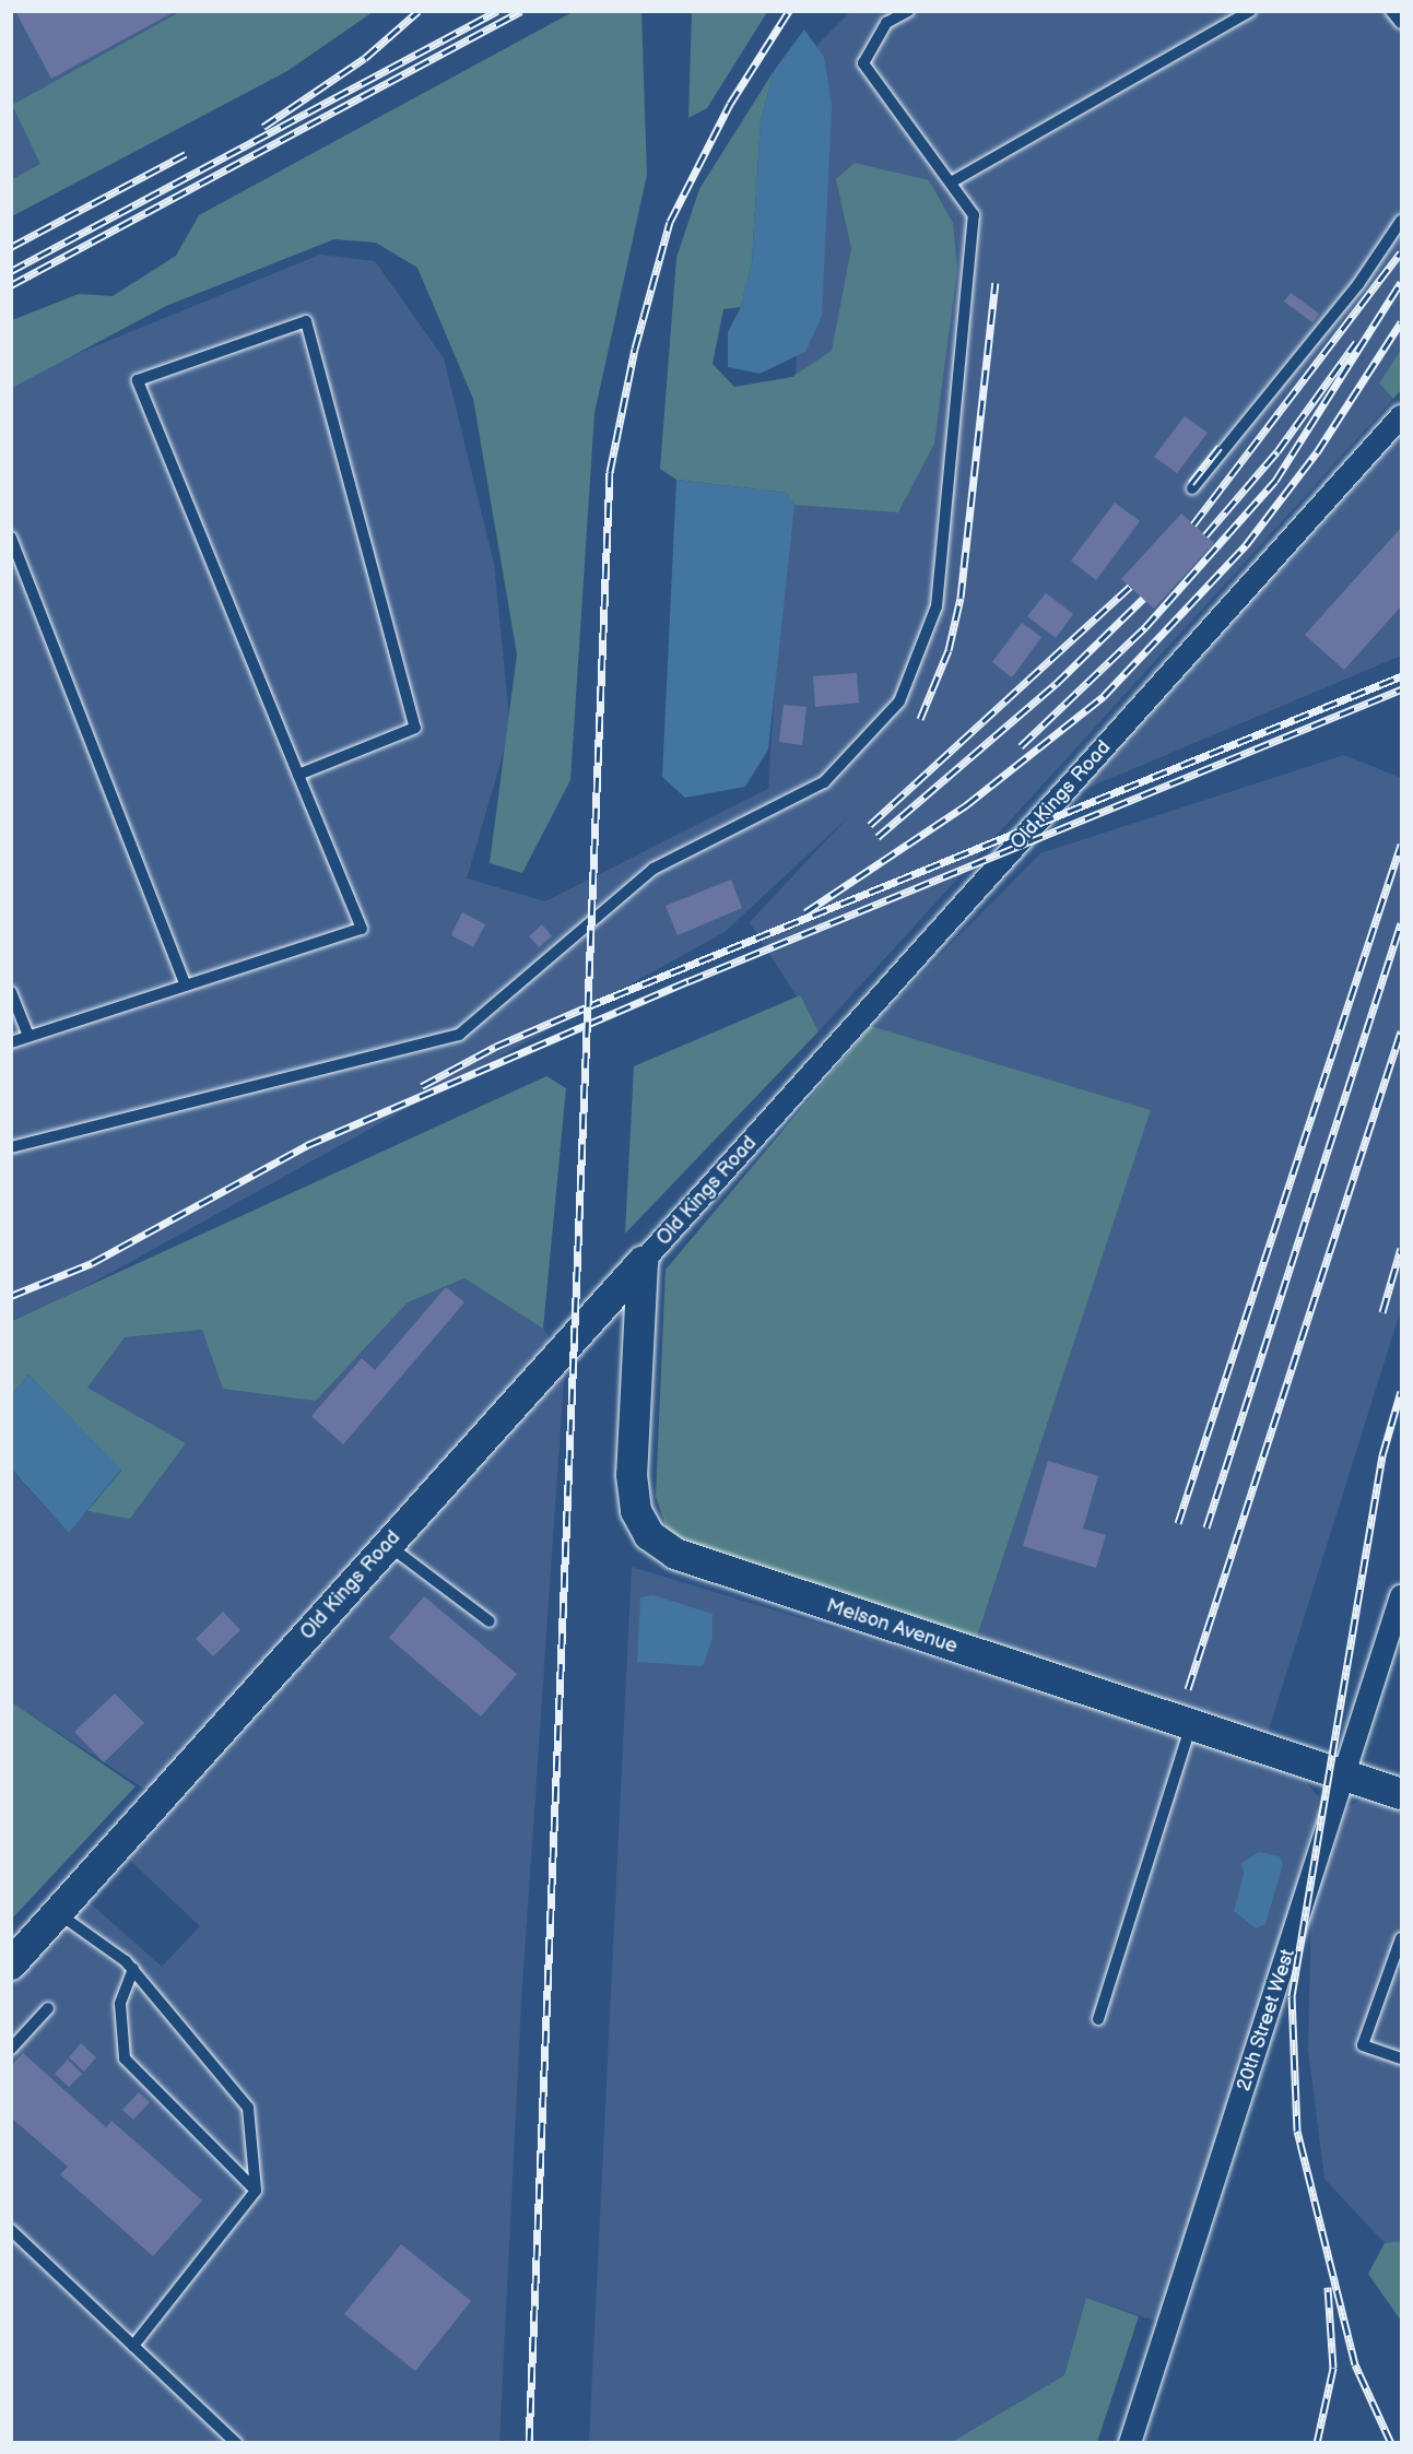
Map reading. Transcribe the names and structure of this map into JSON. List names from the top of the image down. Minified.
{"streets":{"street":["Old Kings Road","Melson Avenue","20th Street West"]},"crossings":[["Old Kings Road","Melson Avenue"],["Melson Avenue","20th Street West"]]}
